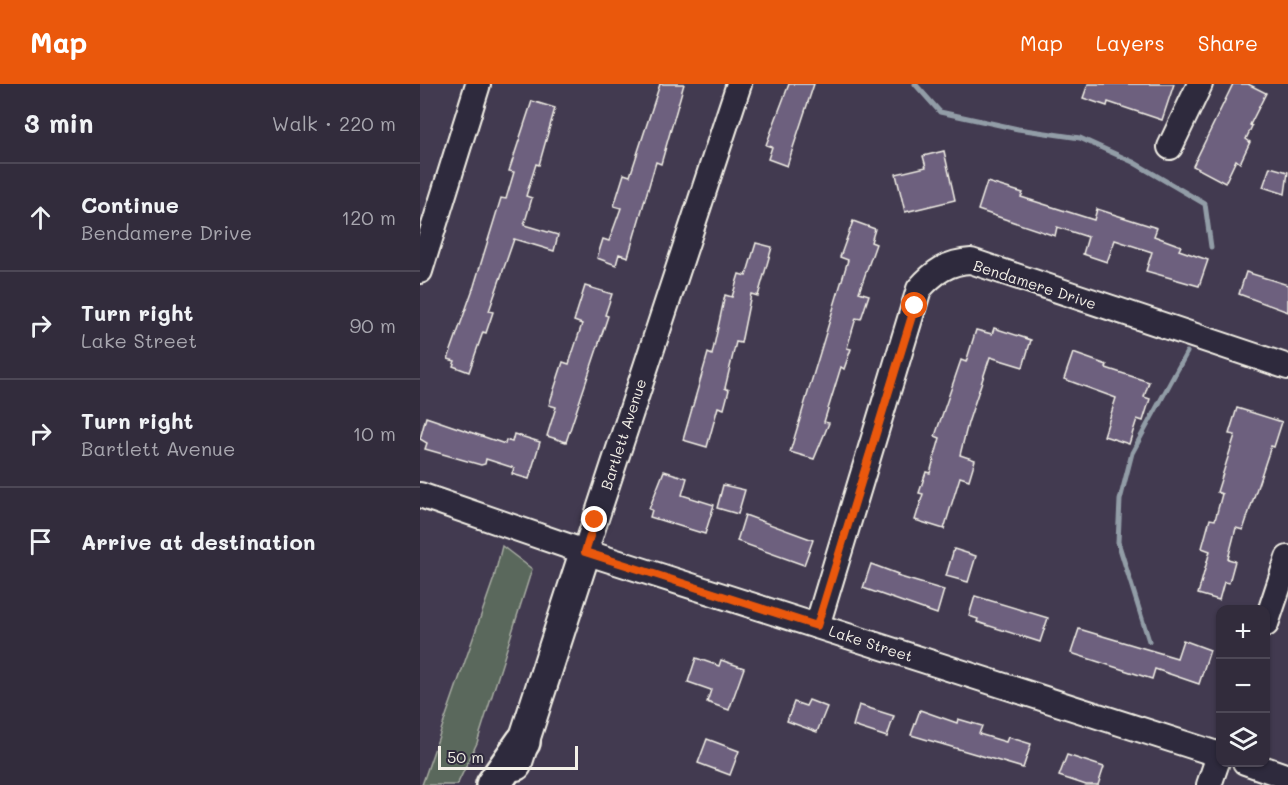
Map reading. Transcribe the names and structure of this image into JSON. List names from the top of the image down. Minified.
{"streets":{"main road":["Bartlett Avenue"],"street":["Bendamere Drive","Lake Street"]},"crossings":[["Bendamere Drive","Lake Street"],["Bartlett Avenue","Lake Street"]],"scale_bar":"50 m","page":{"header":"Map","nav":["Map","Layers","Share"],"heading":["3 min","Walk · 220 m"],"list":[["Continue","Bendamere Drive","120 m"],["Turn right","Lake Street","90 m"],["Turn right","Bartlett Avenue","10 m"],"Arrive at destination"],"map_buttons":["+","−"],"scale":"50 m"}}
